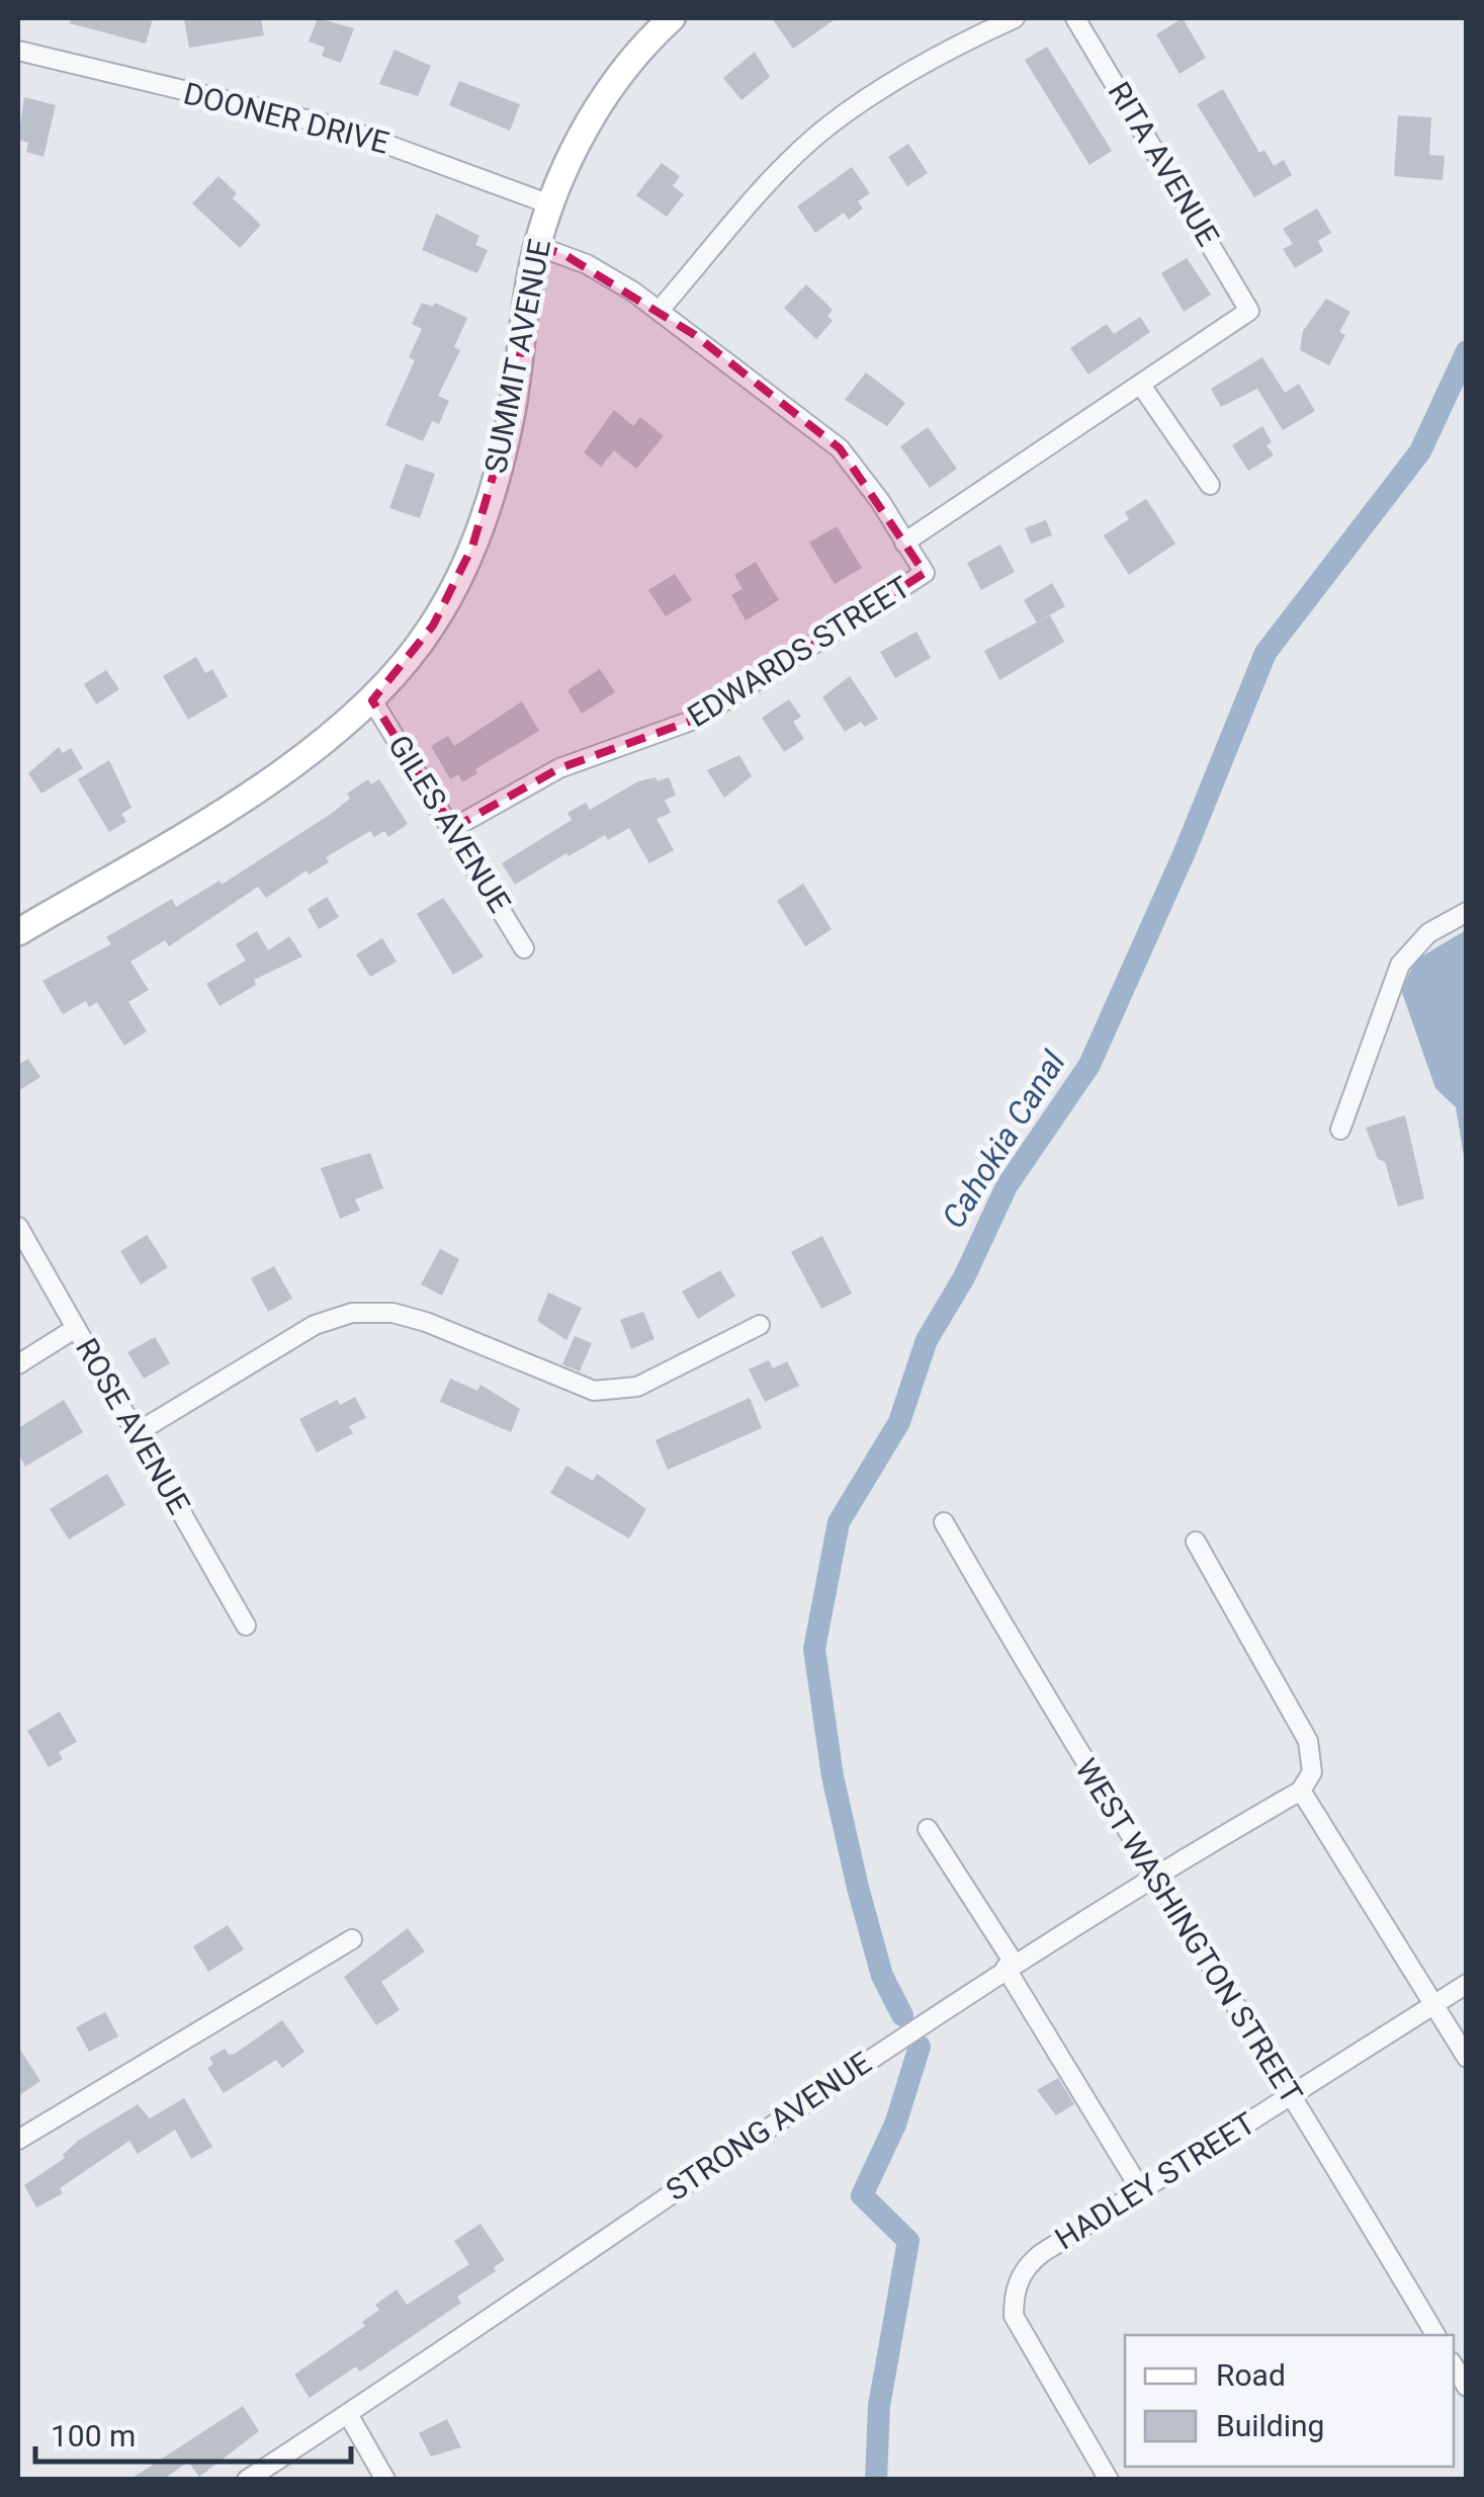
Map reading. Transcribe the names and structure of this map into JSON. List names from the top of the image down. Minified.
{"streets":{"street":["DOONER DRIVE","RITA AVENUE","SUMMIT AVENUE","EDWARDS STREET","GILES AVENUE","ROSE AVENUE","WEST WASHINGTON STREET","STRONG AVENUE","HADLEY STREET"]},"crossings":[["DOONER DRIVE","SUMMIT AVENUE"],["RITA AVENUE","EDWARDS STREET"],["SUMMIT AVENUE","GILES AVENUE"],["EDWARDS STREET","GILES AVENUE"],["WEST WASHINGTON STREET","STRONG AVENUE"],["WEST WASHINGTON STREET","HADLEY STREET"]],"water":["Cahokia Canal"],"legend":["Road","Building"],"scale_bar":"100 m"}
